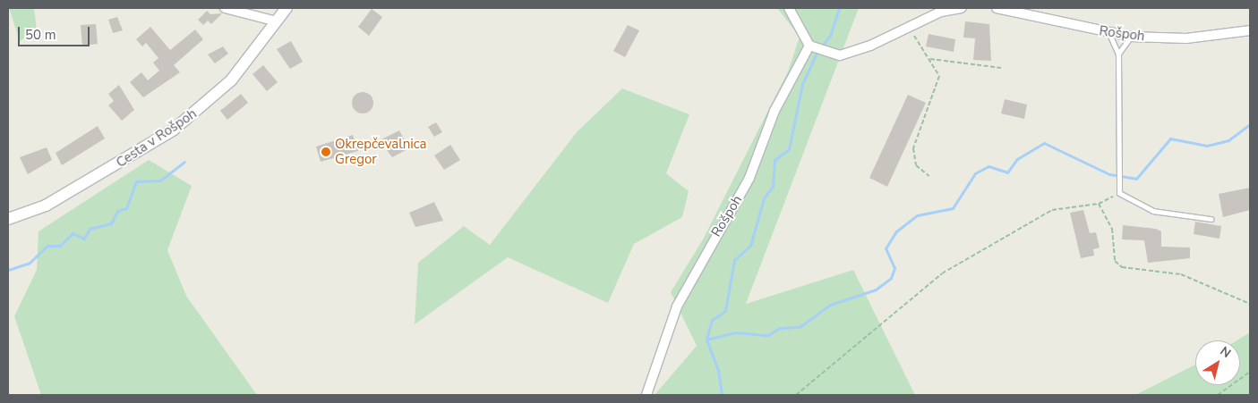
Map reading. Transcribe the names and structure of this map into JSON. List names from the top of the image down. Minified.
{"streets":{"street":["Rošpoh","Cesta v Rošpoh"]},"places":["Okrepčevalnica Gregor"],"scale_bar":"50 m","north":"top right"}
